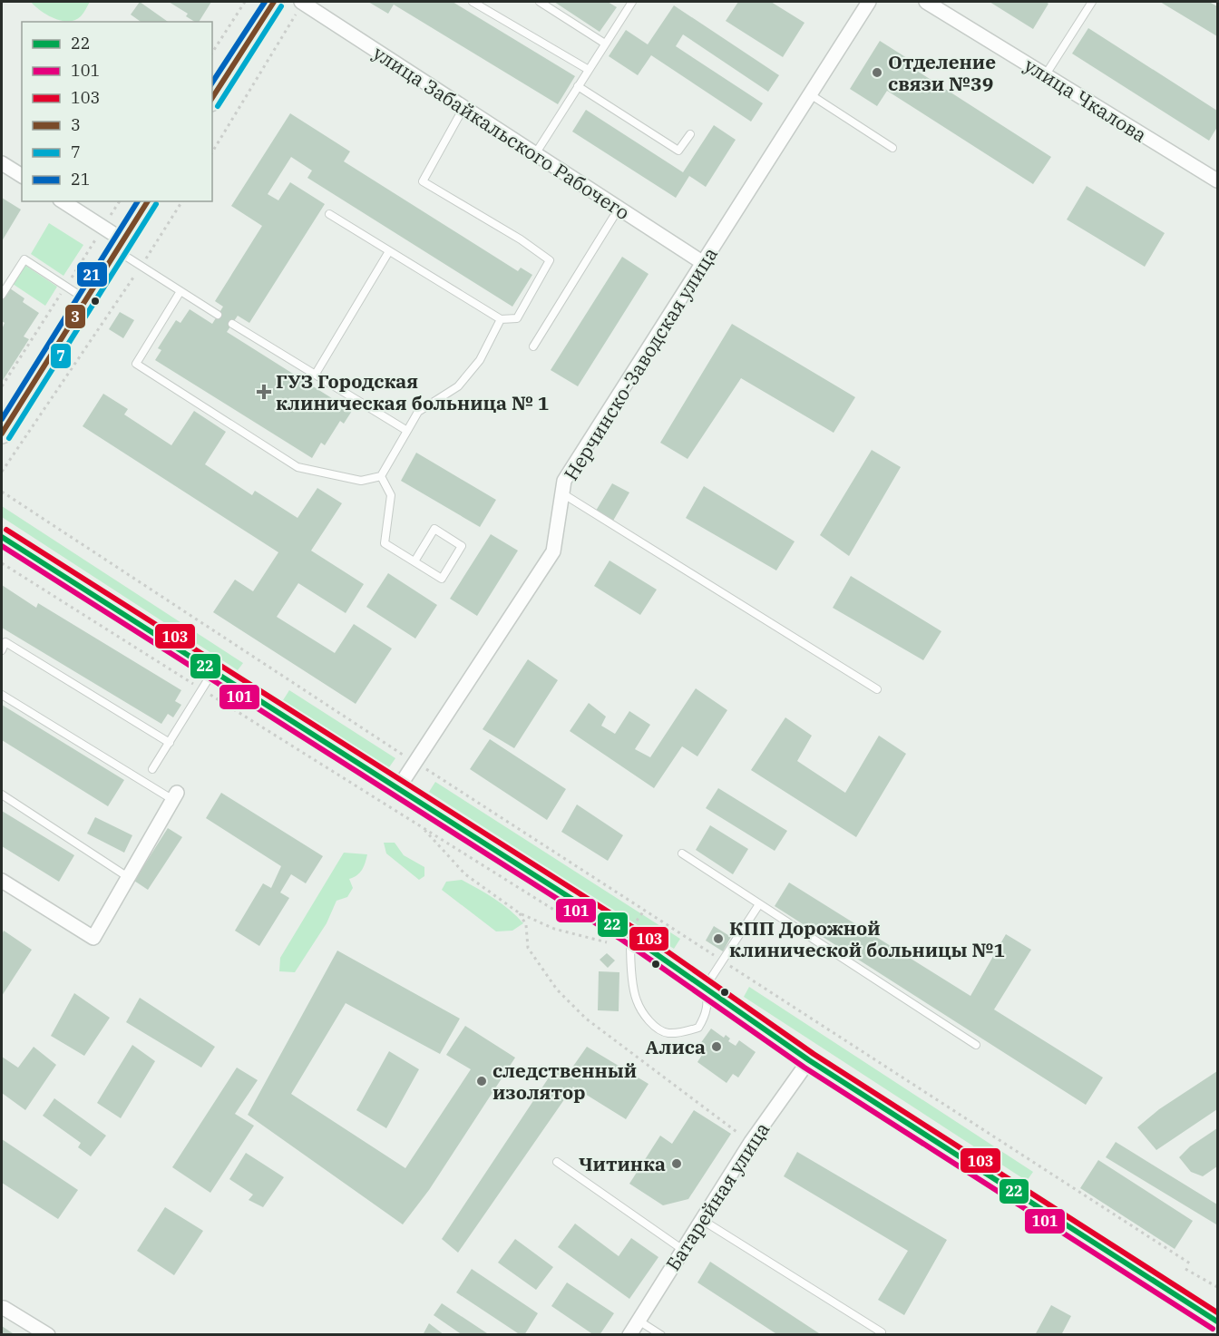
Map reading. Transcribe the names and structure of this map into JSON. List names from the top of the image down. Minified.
{"streets":{"street":["улица Чкалова","улица Забайкальского Рабочего","Нерчинско-Заводская улица","Батарейная улица"]},"crossings":[["улица Забайкальского Рабочего","Нерчинско-Заводская улица"]],"places":{"other":["Отделение связи №39","КПП Дорожной клинической больницы №1","Алиса","следственный изолятор","Читинка"],"health":["ГУЗ Городская клиническая больница № 1"]},"lines":["transit line 3","transit line 21","transit line 7","transit line 103","transit line 22","transit line 101"],"legend":["22","101","103","3","7","21"]}
